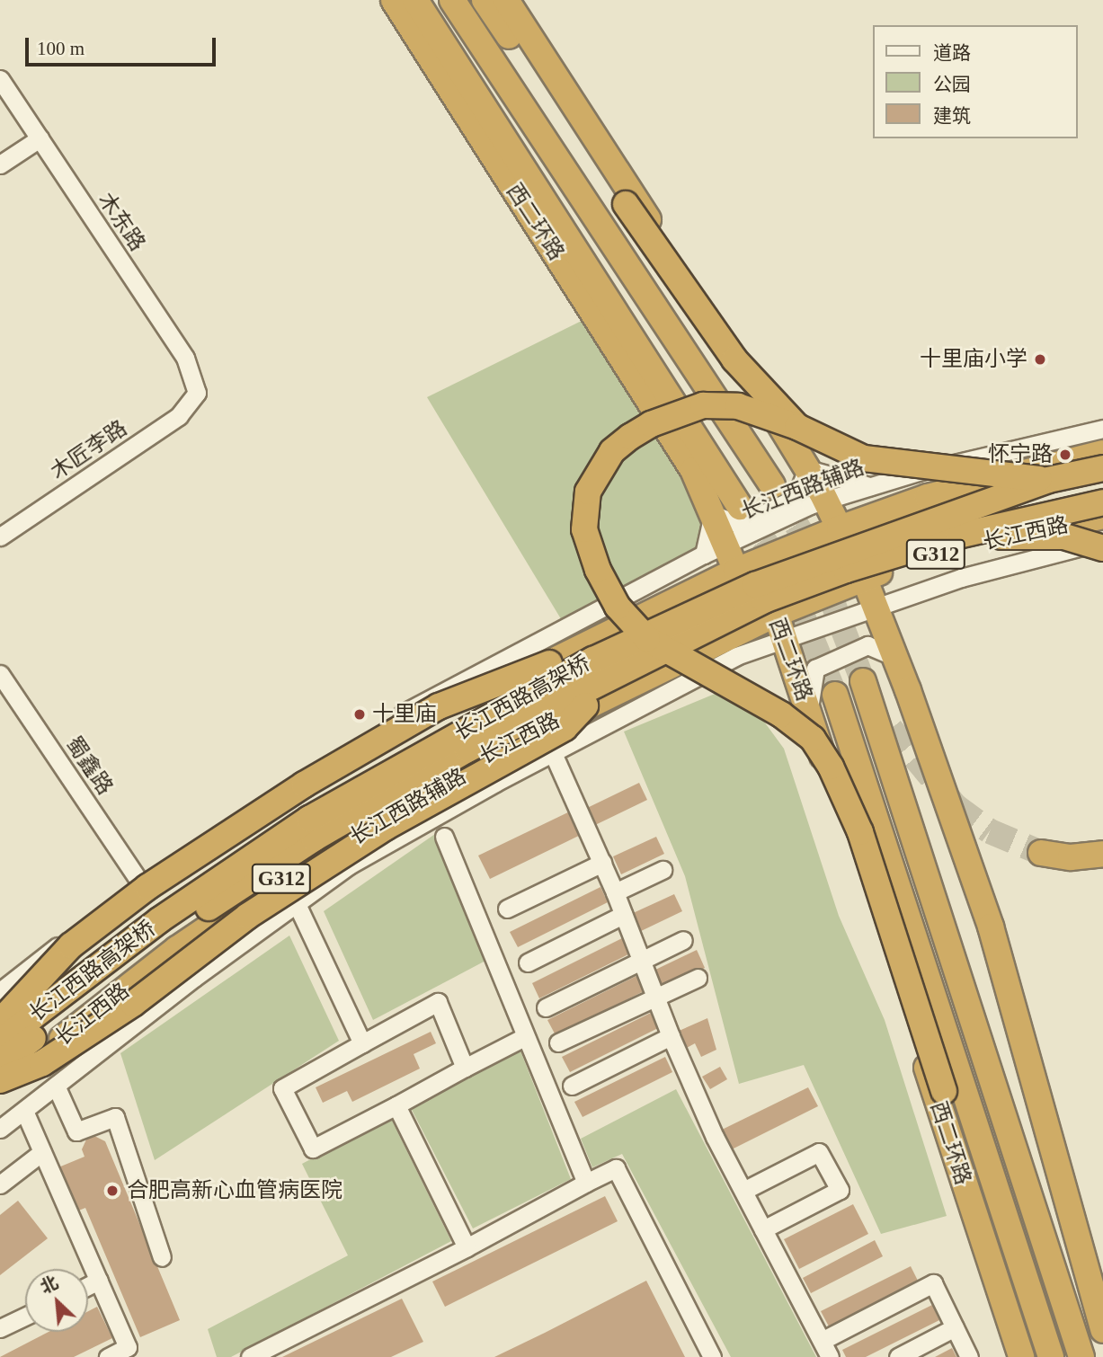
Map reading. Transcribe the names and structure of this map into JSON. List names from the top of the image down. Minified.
{"streets":{"highway":["西二环路","长江西路","G312","长江西路高架桥"],"street":["木东路","木匠李路","长江西路辅路","蜀鑫路"]},"crossings":[["木东路","木匠李路"],["西二环路","长江西路辅路"],["西二环路","长江西路"],["西二环路","G312"],["长江西路辅路","蜀鑫路"]],"places":["十里庙小学","怀宁路","十里庙","合肥高新心血管病医院"],"legend":["道路","公园","建筑"],"scale_bar":"100 m","north":"top left"}
